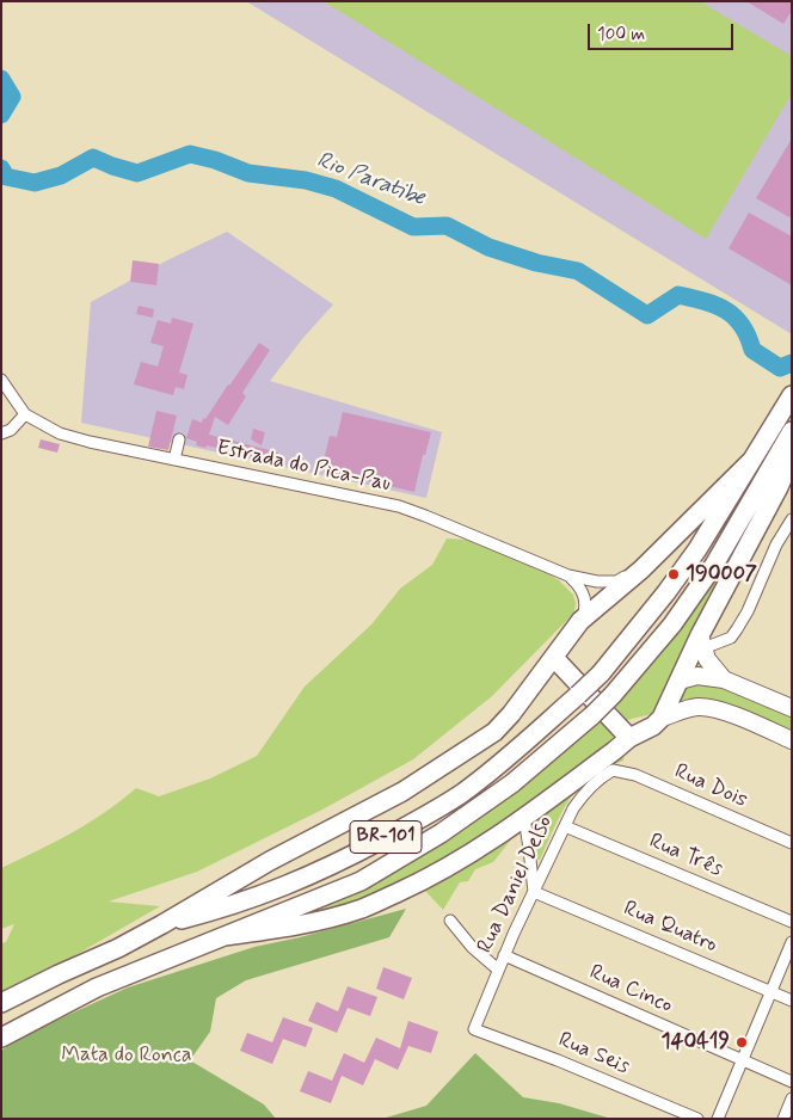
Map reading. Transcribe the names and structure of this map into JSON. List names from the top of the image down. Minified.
{"streets":{"highway":["BR-101"],"street":["Estrada do Pica-Pau","Rua Dois","Rua Três","Rua Daniel Delso","Rua Quatro","Rua Cinco","Rua Seis"]},"crossings":[["Rua Dois","Rua Daniel Delso"],["Rua Três","Rua Daniel Delso"],["Rua Daniel Delso","Rua Quatro"],["Rua Daniel Delso","Rua Cinco"],["Rua Daniel Delso","Rua Seis"]],"water":["Rio Paratibe"],"parks":["Mata do Ronca"],"places":["190007","140419"],"scale_bar":"100 m"}
